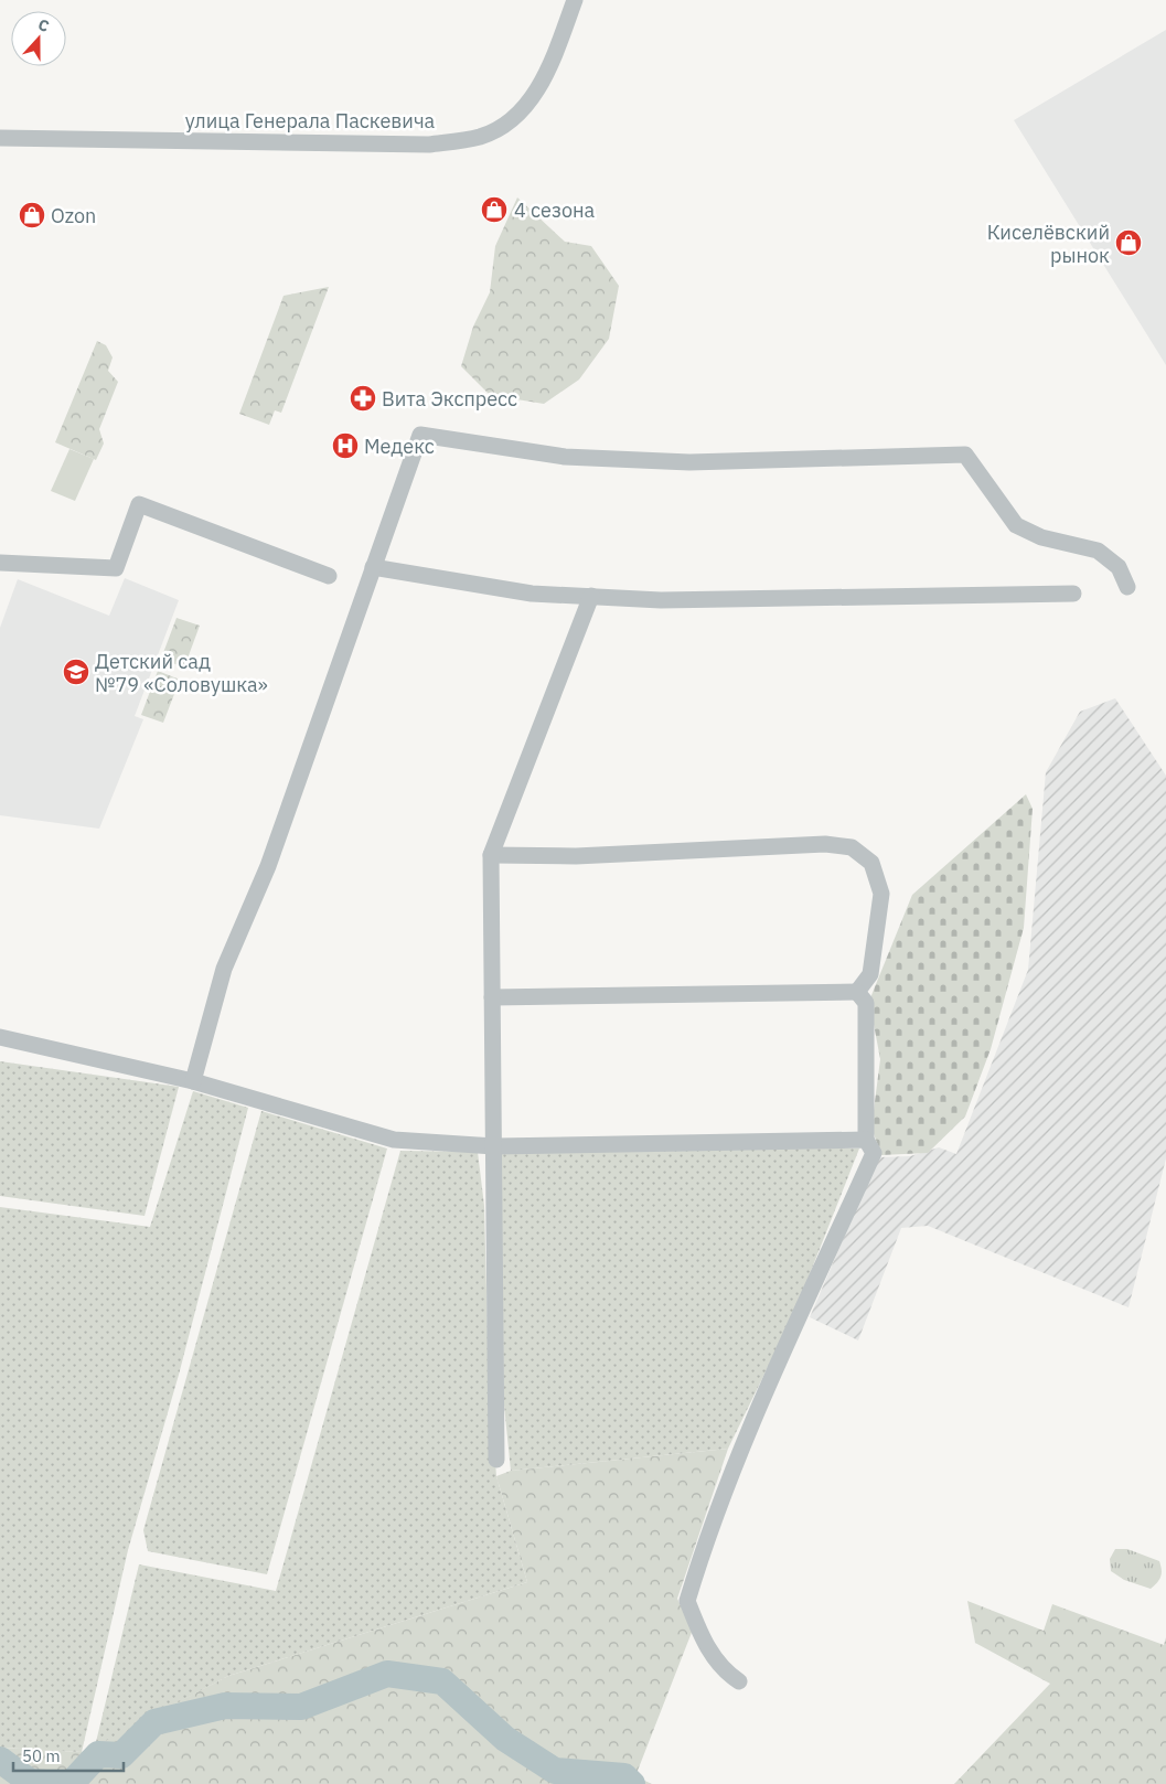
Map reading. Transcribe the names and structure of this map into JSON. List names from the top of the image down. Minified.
{"streets":{"street":["улица Генерала Паскевича"]},"places":{"shop":["4 сезона","Ozon","Киселёвский рынок"],"pharmacy":["Вита Экспресс"],"hospital":["Медекс"],"school or university":["Детский сад №79 «Соловушка»"]},"scale_bar":"50 m","north":"top"}
